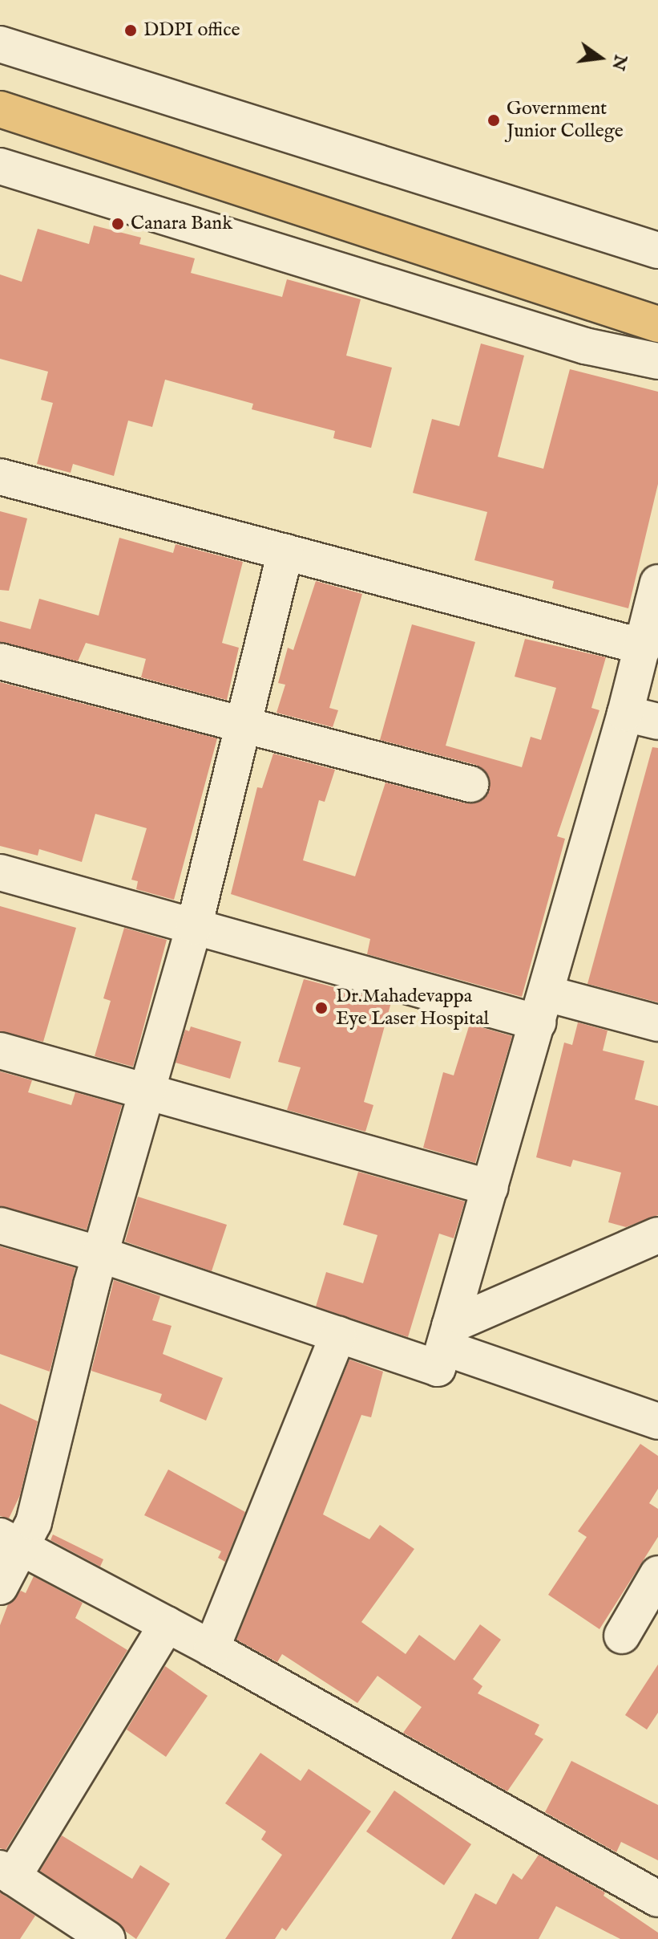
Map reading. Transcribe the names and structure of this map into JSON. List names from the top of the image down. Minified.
{"places":["DDPI office","Government Junior College","Canara Bank","Dr.Mahadevappa Eye Laser Hospital"],"north":"right"}
